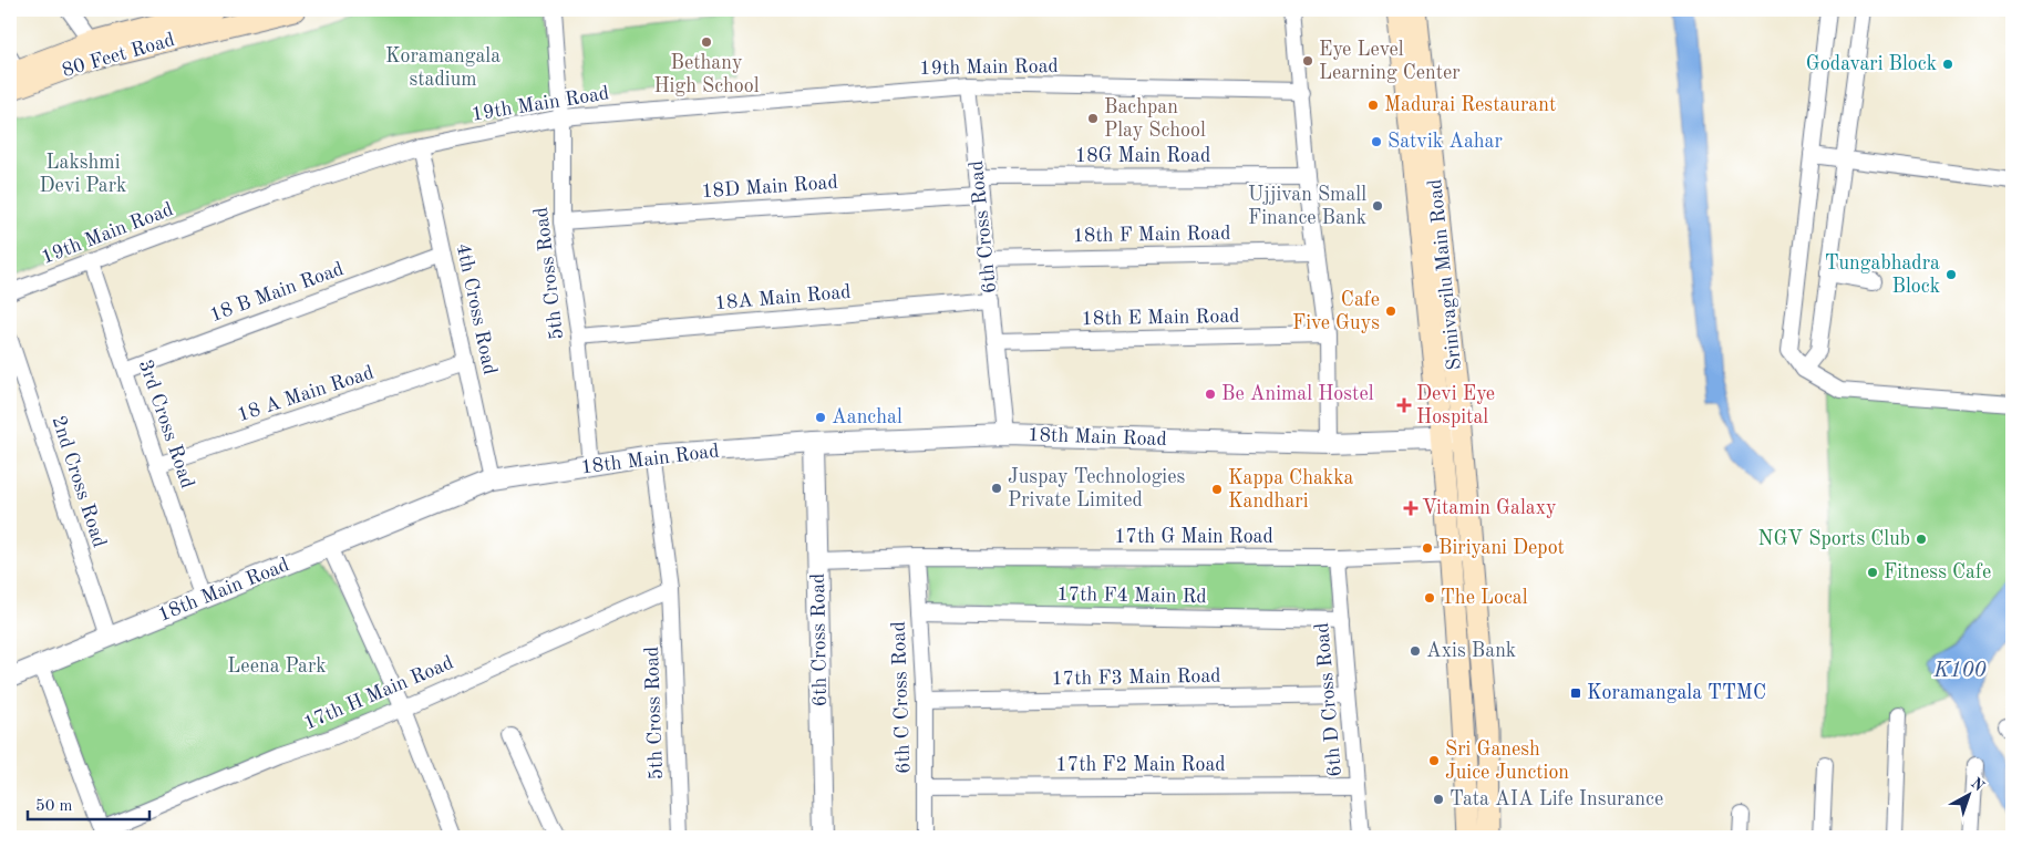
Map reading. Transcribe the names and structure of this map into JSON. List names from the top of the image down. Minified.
{"streets":{"main road":["80 Feet Road","Srinivagilu Main Road"],"street":["19th Main Road","18G Main Road","18D Main Road","6th Cross Road","18th F Main Road","5th Cross Road","18 B Main Road","18A Main Road","4th Cross Road","18th E Main Road","18 A Main Road","3rd Cross Road","18th Main Road","2nd Cross Road","17th G Main Road","17th F4 Main Rd","17th F3 Main Road","17th H Main Road","6th C Cross Road","6th D Cross Road","17th F2 Main Road"]},"crossings":[["19th Main Road","6th Cross Road"],["19th Main Road","5th Cross Road"],["19th Main Road","4th Cross Road"],["19th Main Road","3rd Cross Road"],["18G Main Road","6th Cross Road"],["18D Main Road","6th Cross Road"],["18D Main Road","5th Cross Road"],["6th Cross Road","18th F Main Road"],["6th Cross Road","18A Main Road"],["6th Cross Road","18th E Main Road"],["6th Cross Road","18th Main Road"],["6th Cross Road","17th G Main Road"],["5th Cross Road","18A Main Road"],["5th Cross Road","18th Main Road"],["5th Cross Road","17th H Main Road"],["Srinivagilu Main Road","18th Main Road"],["Srinivagilu Main Road","17th G Main Road"],["18 B Main Road","4th Cross Road"],["18 B Main Road","3rd Cross Road"],["4th Cross Road","18 A Main Road"],["4th Cross Road","18th Main Road"],["18 A Main Road","3rd Cross Road"],["3rd Cross Road","18th Main Road"],["18th Main Road","2nd Cross Road"],["18th Main Road","17th H Main Road"],["17th G Main Road","6th C Cross Road"],["17th G Main Road","6th D Cross Road"],["17th F4 Main Rd","6th C Cross Road"],["17th F4 Main Rd","6th D Cross Road"],["17th F3 Main Road","6th C Cross Road"],["17th F3 Main Road","6th D Cross Road"],["6th C Cross Road","17th F2 Main Road"],["6th D Cross Road","17th F2 Main Road"]],"water":["K100"],"parks":["Koramangala stadium","Lakshmi Devi Park","Leena Park"],"places":{"other":["Bethany High School","Eye Level Learning Center","Godavari Block","Madurai Restaurant","Bachpan Play School","Satvik Aahar","Ujjivan Small Finance Bank","Tungabhadra Block","Cafe Five Guys","Be Animal Hostel","Aanchal","Juspay Technologies Private Limited","Kappa Chakka Kandhari","NGV Sports Club","Biriyani Depot","Fitness Cafe","The Local","Axis Bank","Sri Ganesh Juice Junction","Tata AIA Life Insurance"],"health":["Devi Eye Hospital","Vitamin Galaxy"],"transit":["Koramangala TTMC"]},"scale_bar":"50 m","north":"top right"}
